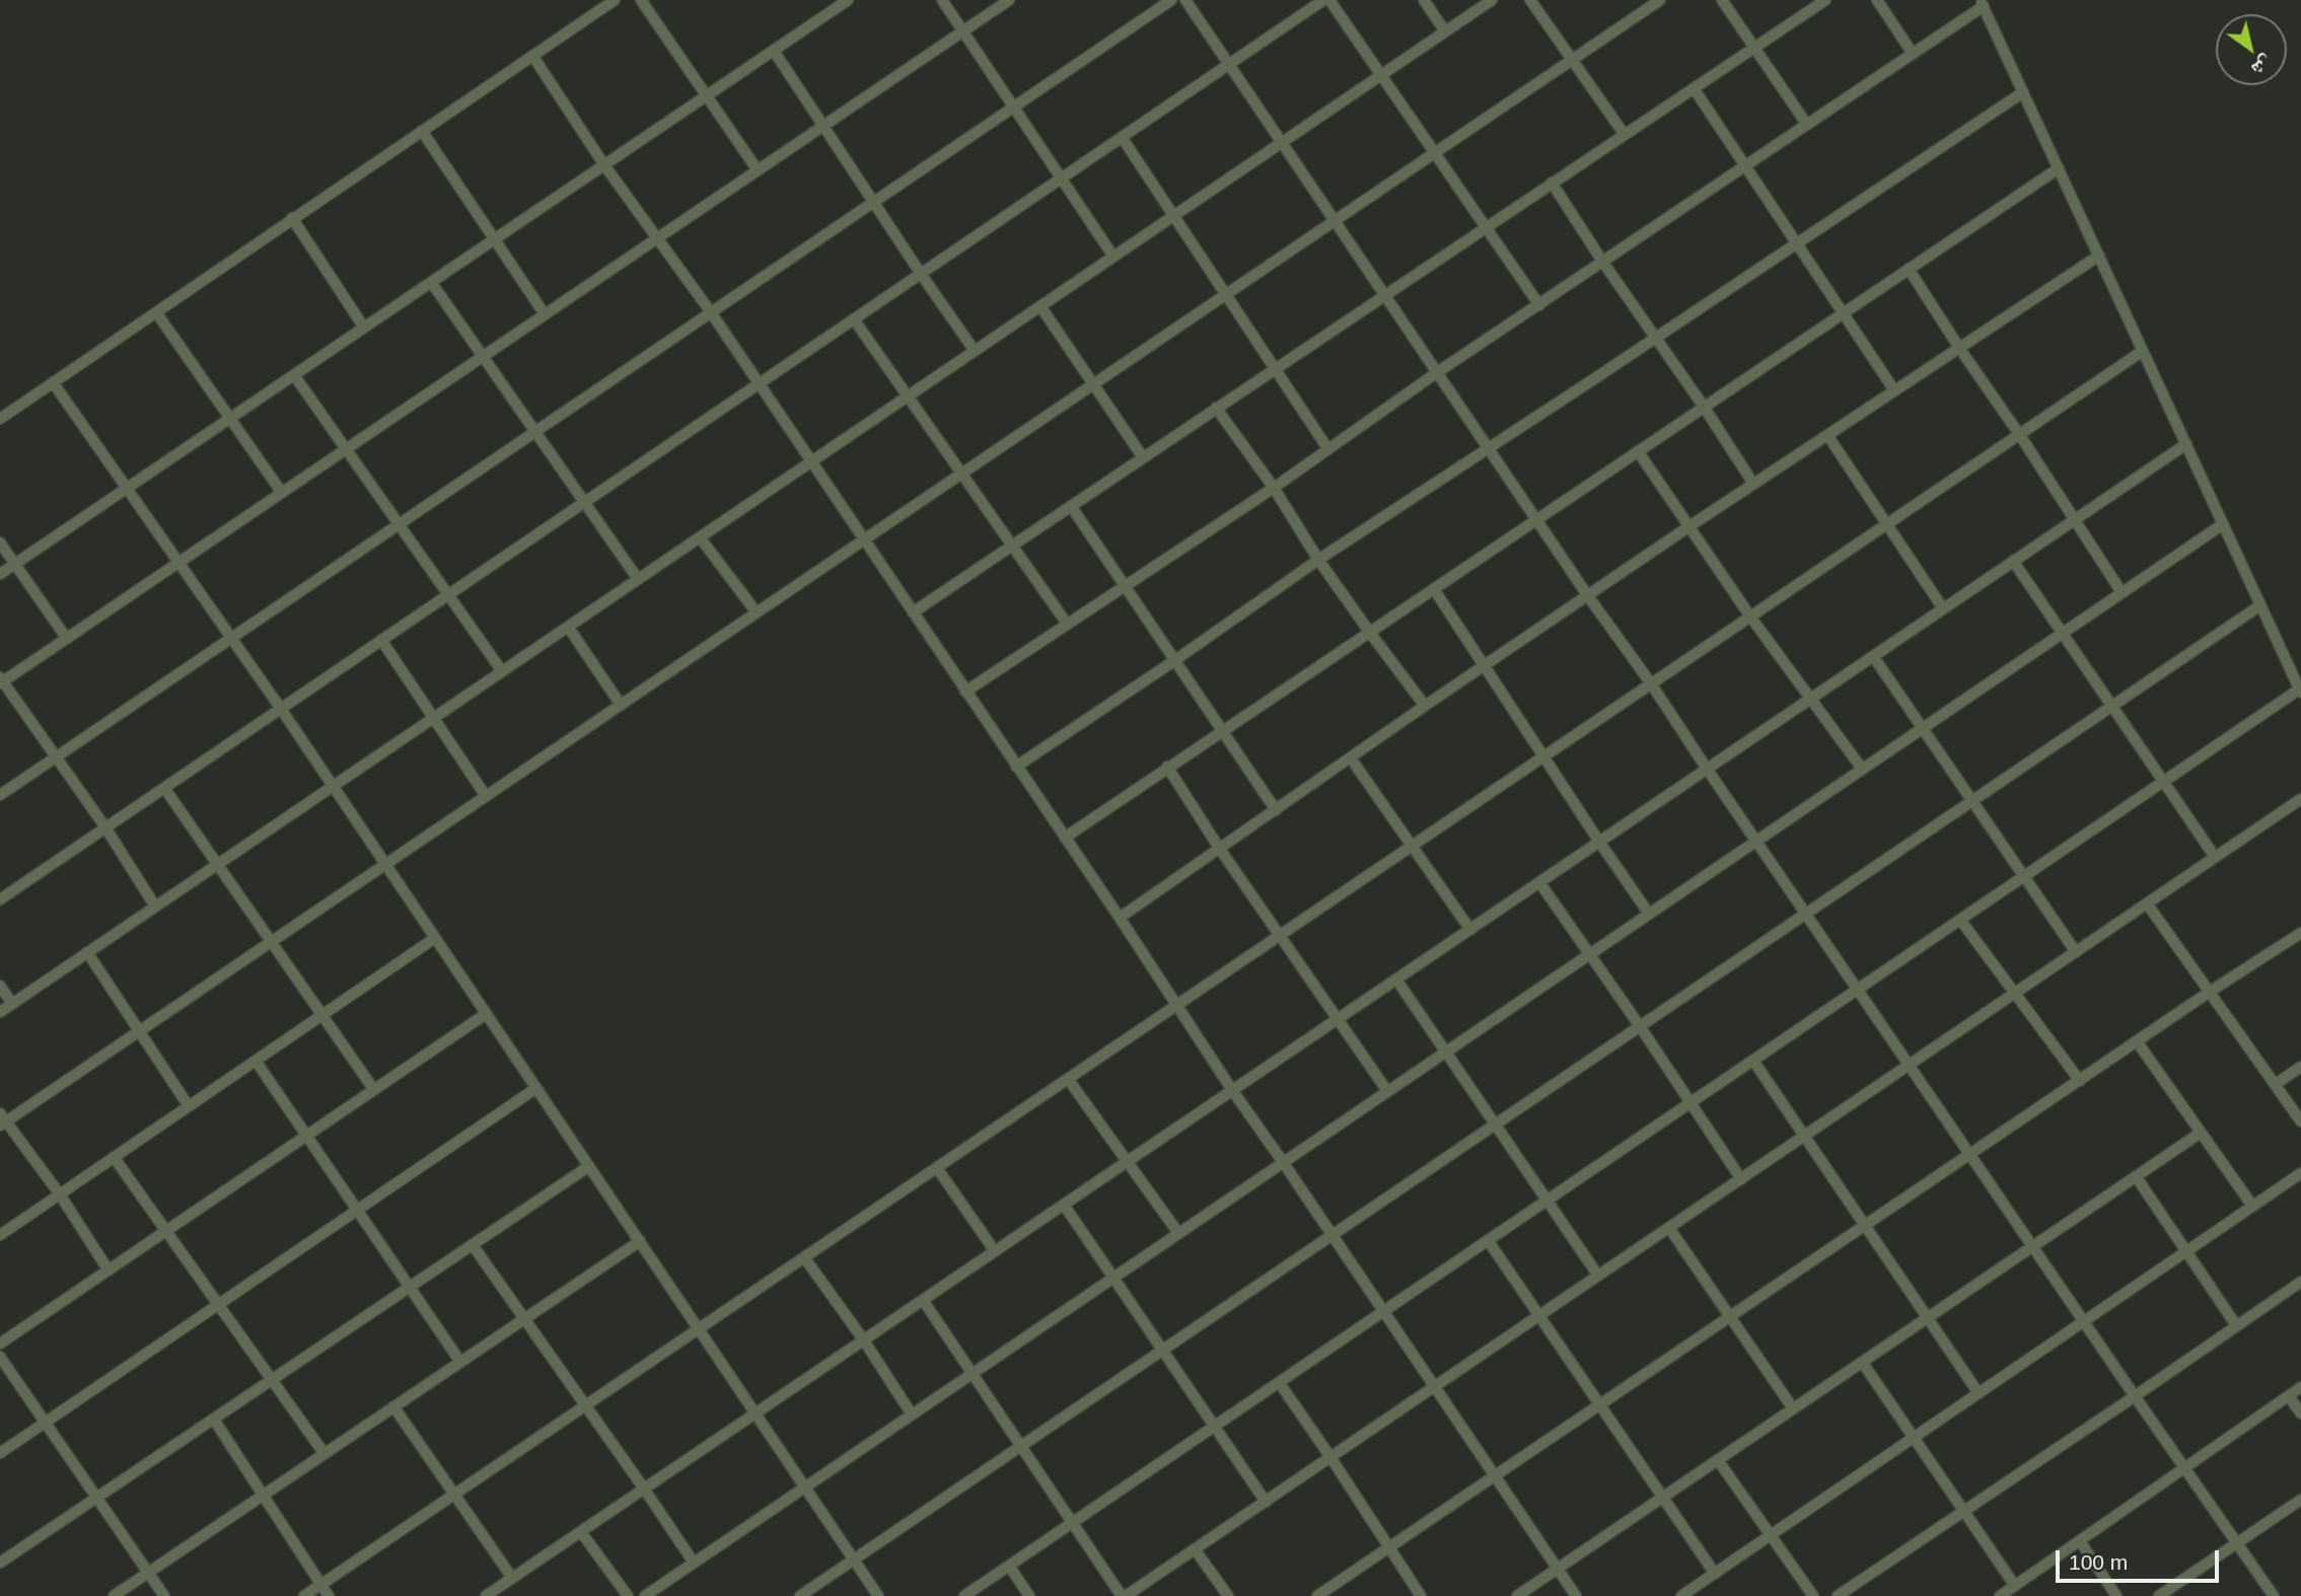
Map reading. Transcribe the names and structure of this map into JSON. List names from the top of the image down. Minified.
{"scale_bar":"100 m","north":"bottom right"}
